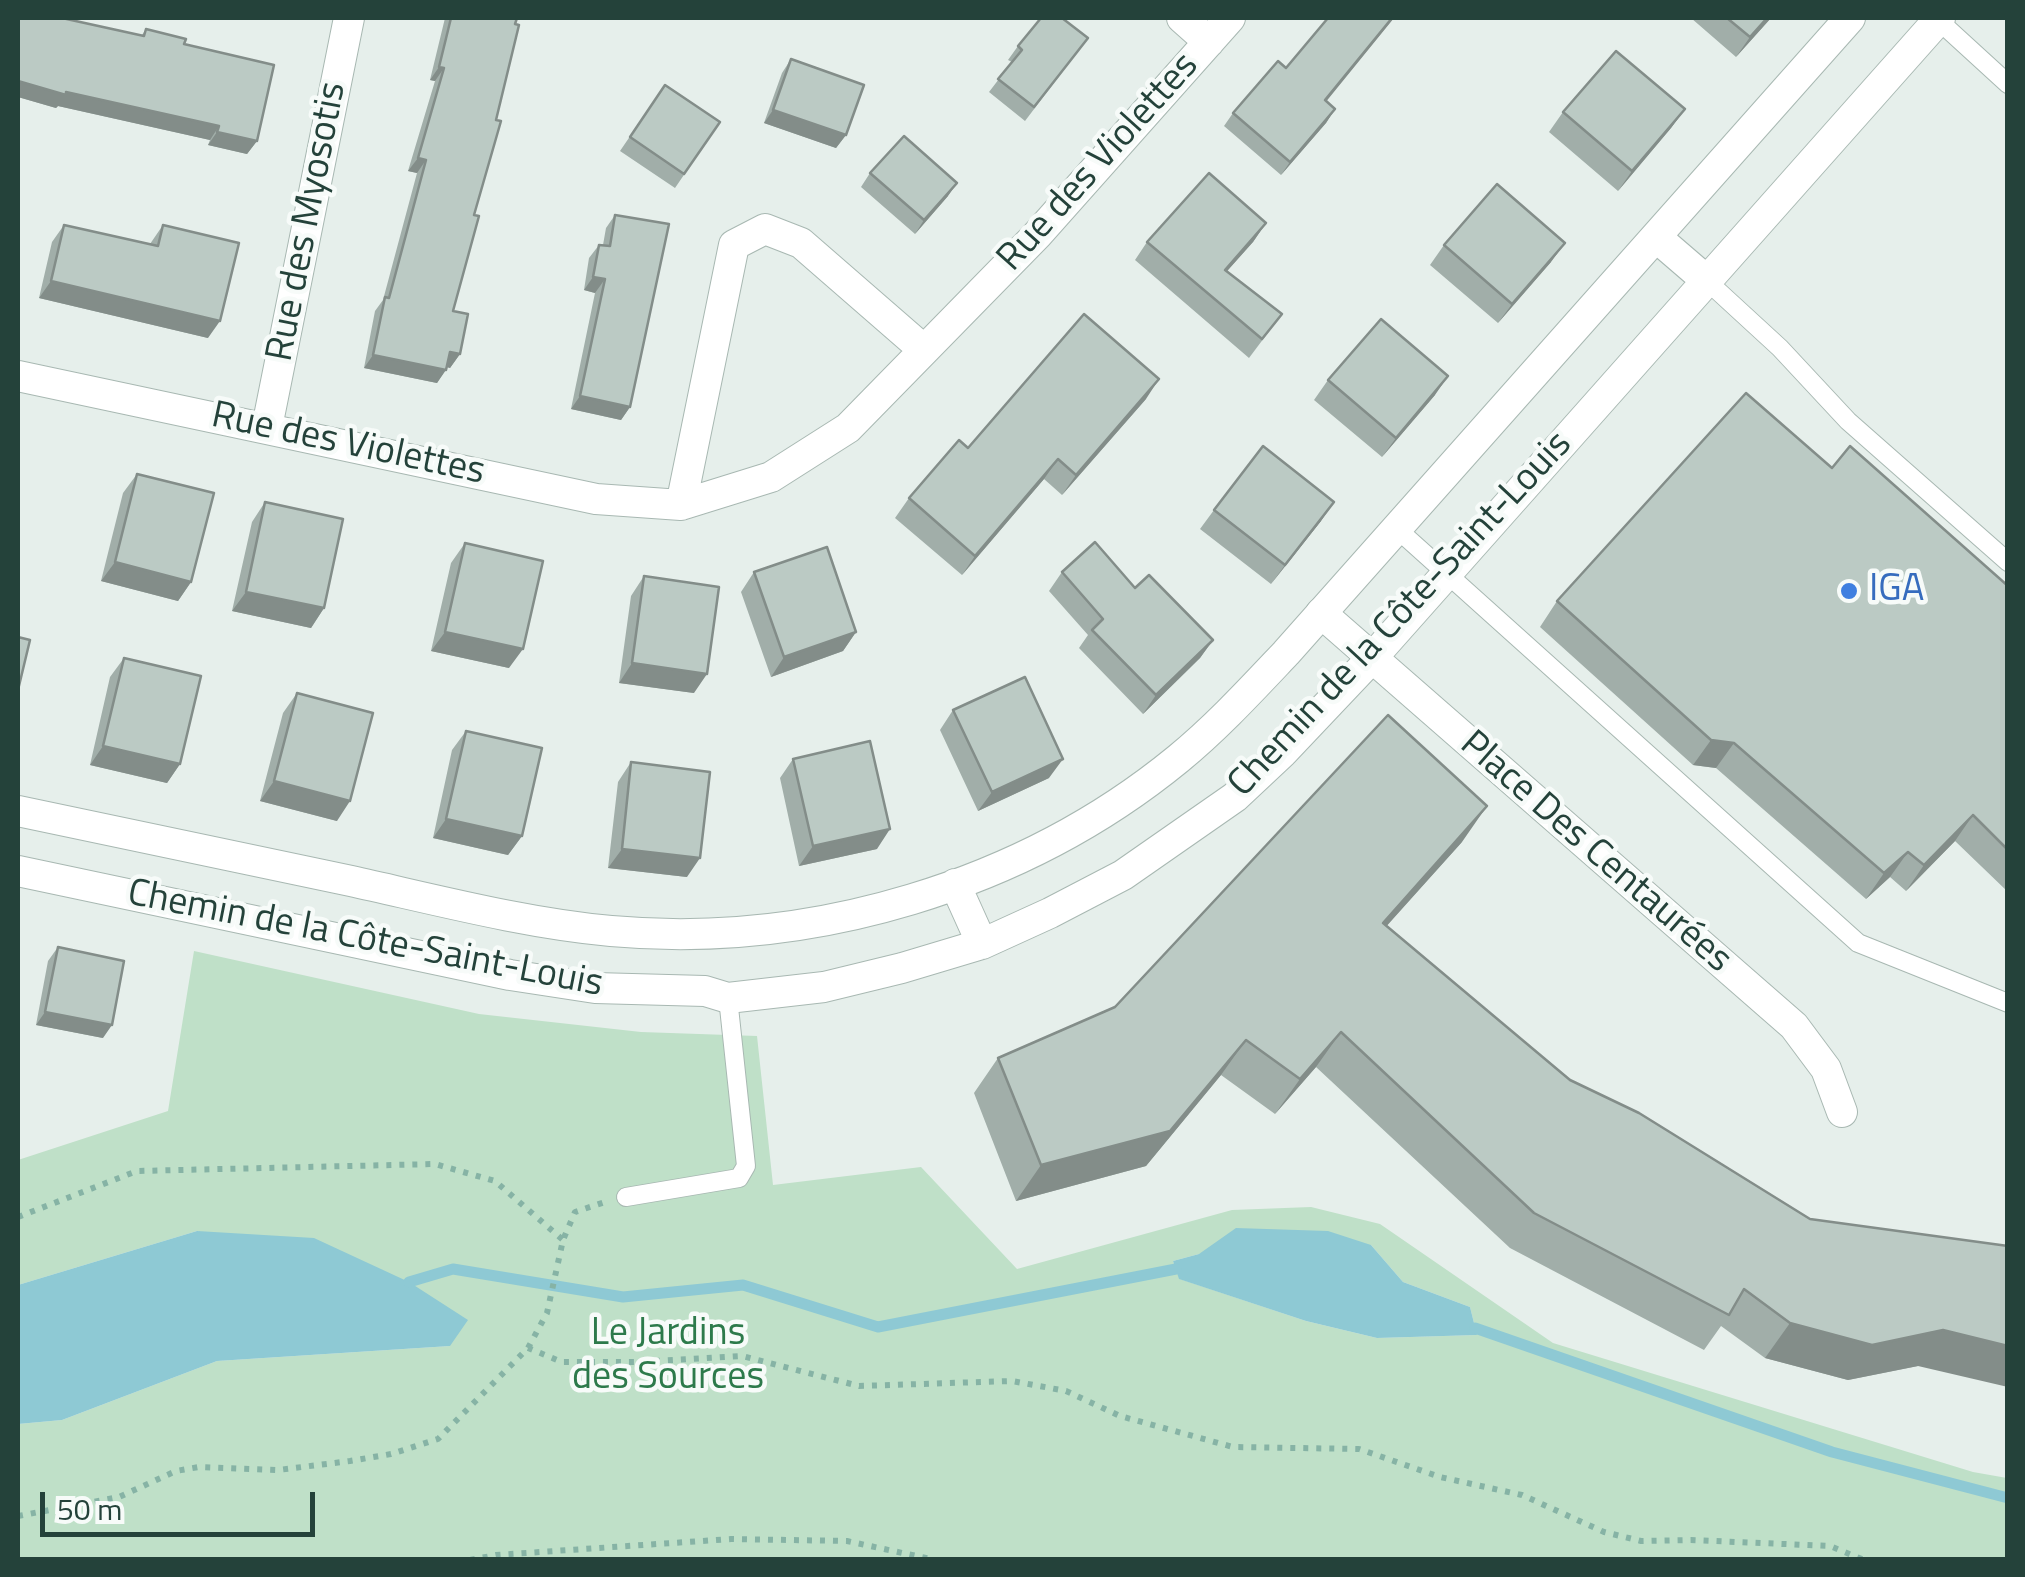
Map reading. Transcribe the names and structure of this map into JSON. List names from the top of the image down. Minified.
{"streets":{"street":["Rue des Violettes","Rue des Myosotis","Chemin de la Côte-Saint-Louis","Place Des Centaurées"]},"crossings":[["Rue des Violettes","Rue des Myosotis"],["Chemin de la Côte-Saint-Louis","Place Des Centaurées"]],"parks":["Le Jardins des Sources"],"places":["IGA"],"scale_bar":"50 m"}
